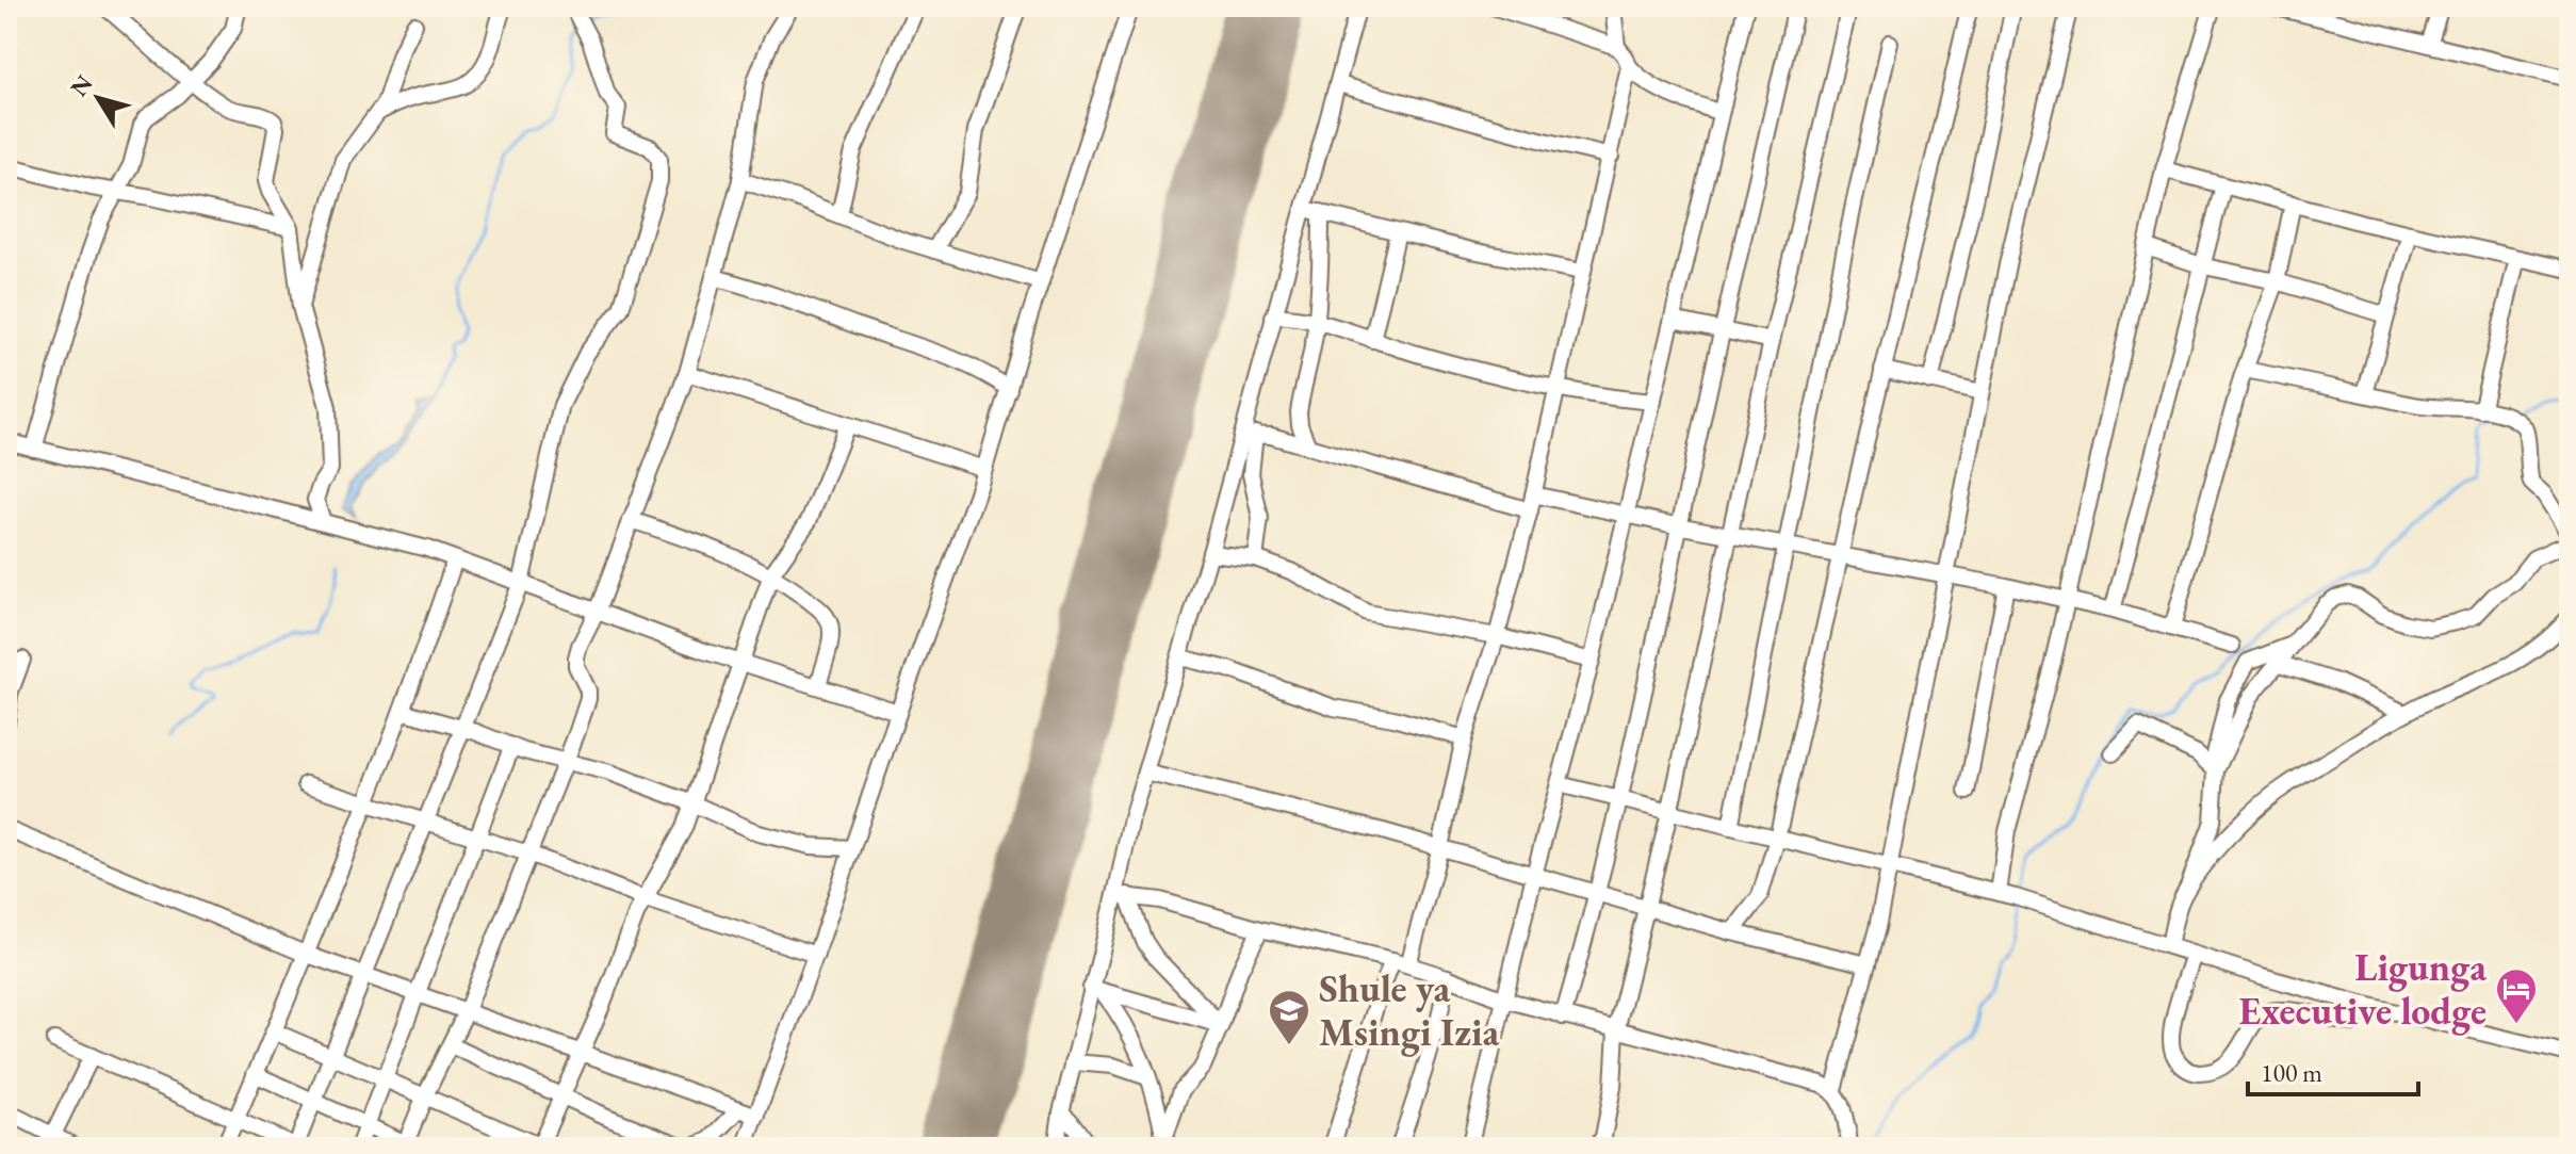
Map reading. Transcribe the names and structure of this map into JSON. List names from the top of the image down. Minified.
{"places":{"hotel":["Ligunga Executive lodge"],"school or university":["Shule ya Msingi Izia"]},"scale_bar":"100 m","north":"top left"}
